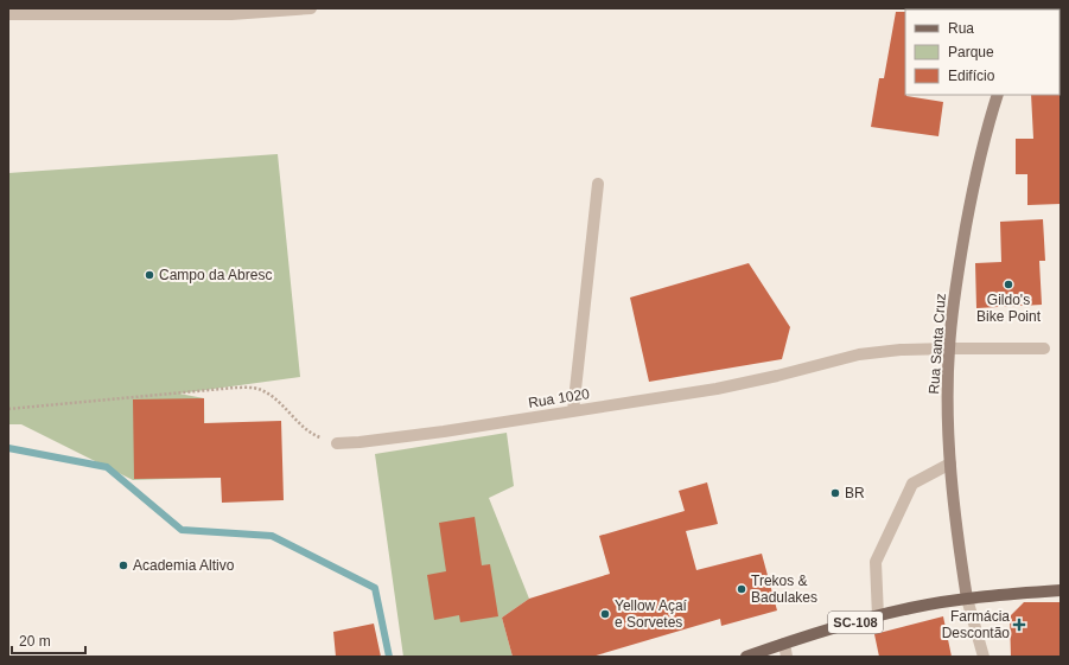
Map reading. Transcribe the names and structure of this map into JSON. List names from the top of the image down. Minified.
{"streets":{"main road":["Rua Santa Cruz","SC-108"],"street":["Rua 1020"]},"crossings":[["Rua Santa Cruz","Rua 1020"],["Rua Santa Cruz","SC-108"]],"places":{"other":["Campo da Abresc","Gildo's Bike Point","BR","Academia Altivo","Trekos & Badulakes","Yellow Açaí e Sorvetes"],"health":["Farmácia Descontão"]},"legend":["Rua","Parque","Edifício"],"scale_bar":"20 m"}
